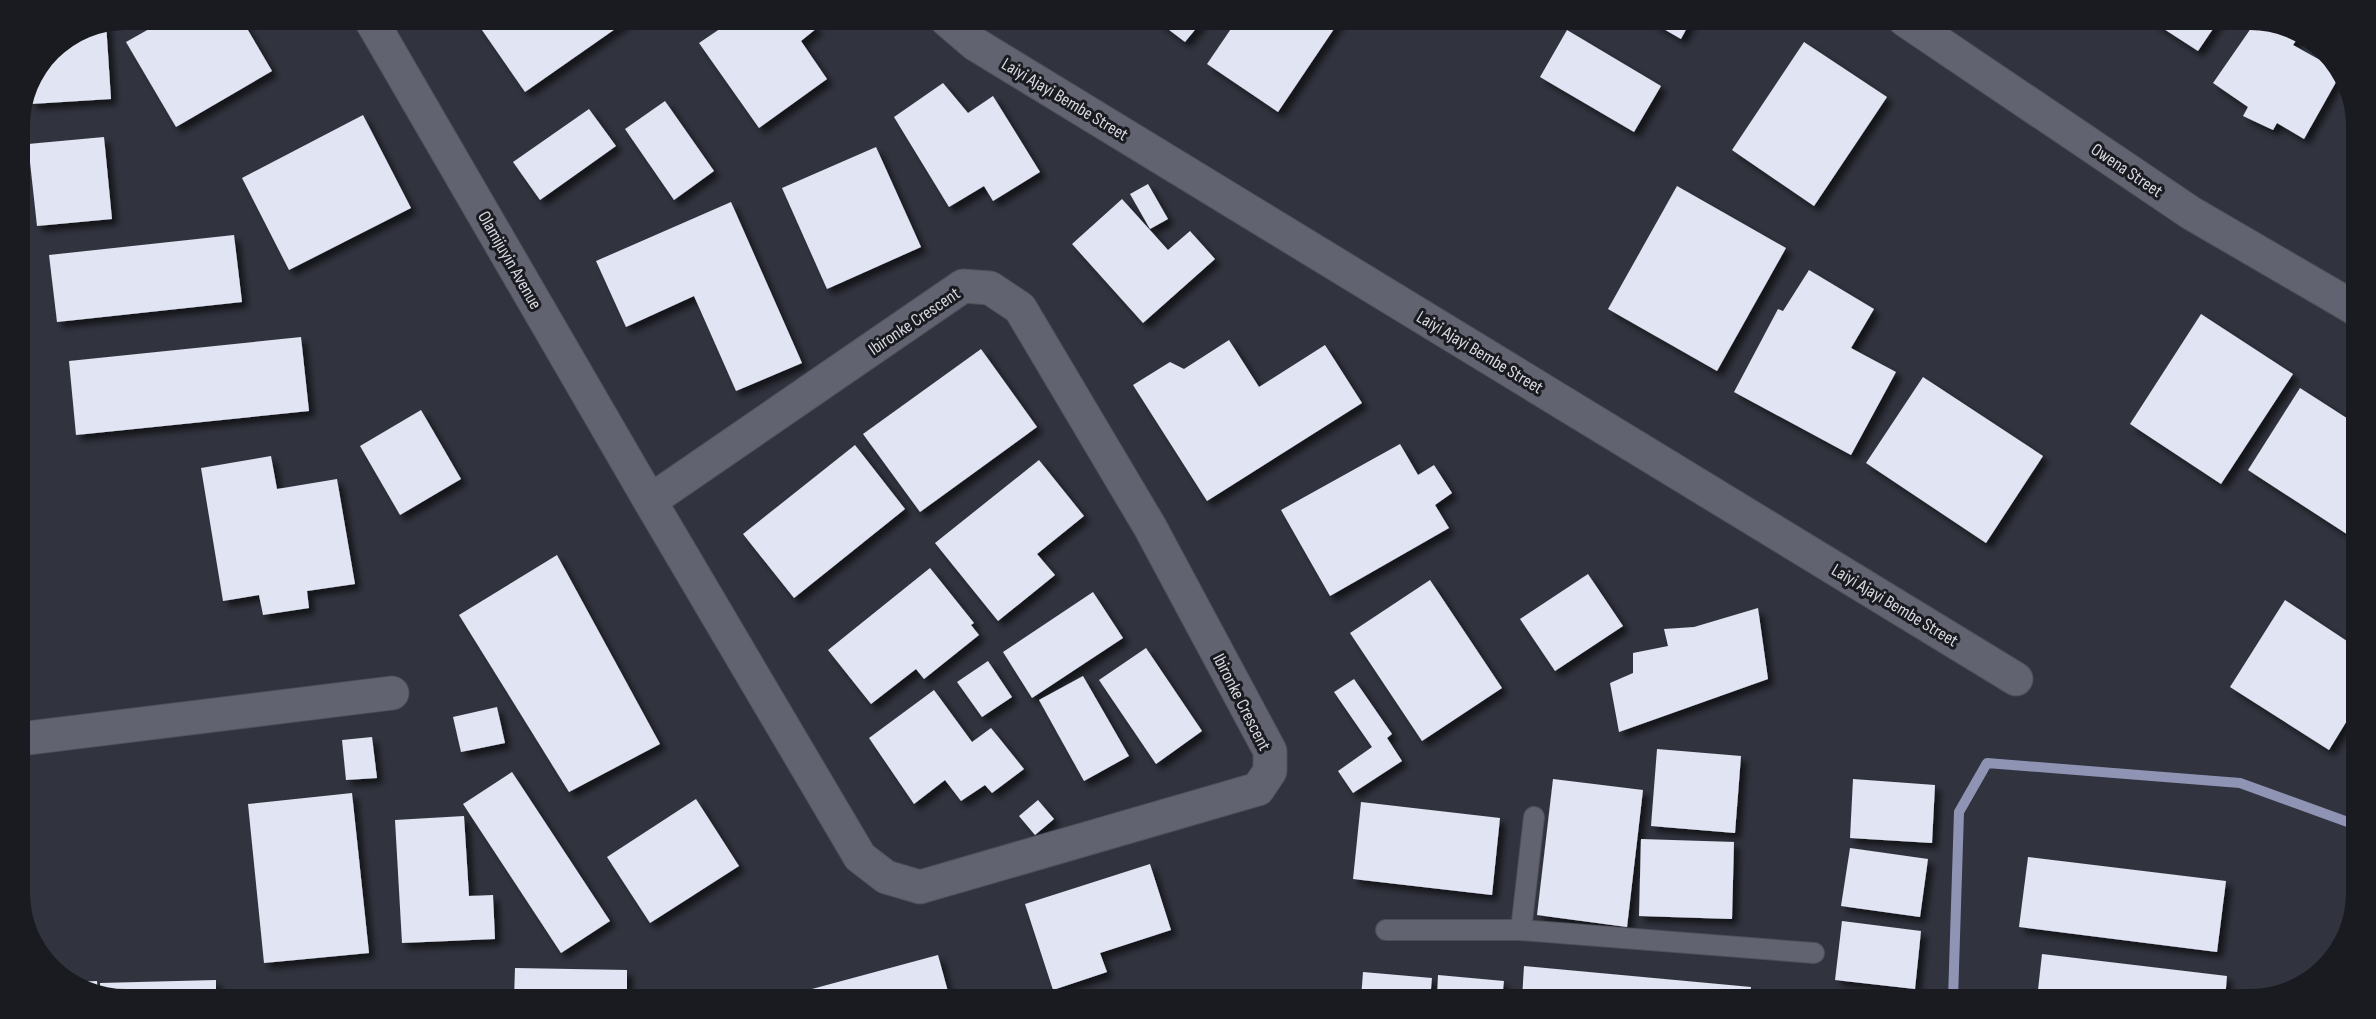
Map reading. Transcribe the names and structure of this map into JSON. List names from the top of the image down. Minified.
{"streets":{"street":["Laiyi Ajayi Bembe Street","Owena Street","Olamijuyin Avenue","Ibironke Crescent"]},"crossings":[["Olamijuyin Avenue","Ibironke Crescent"]]}
